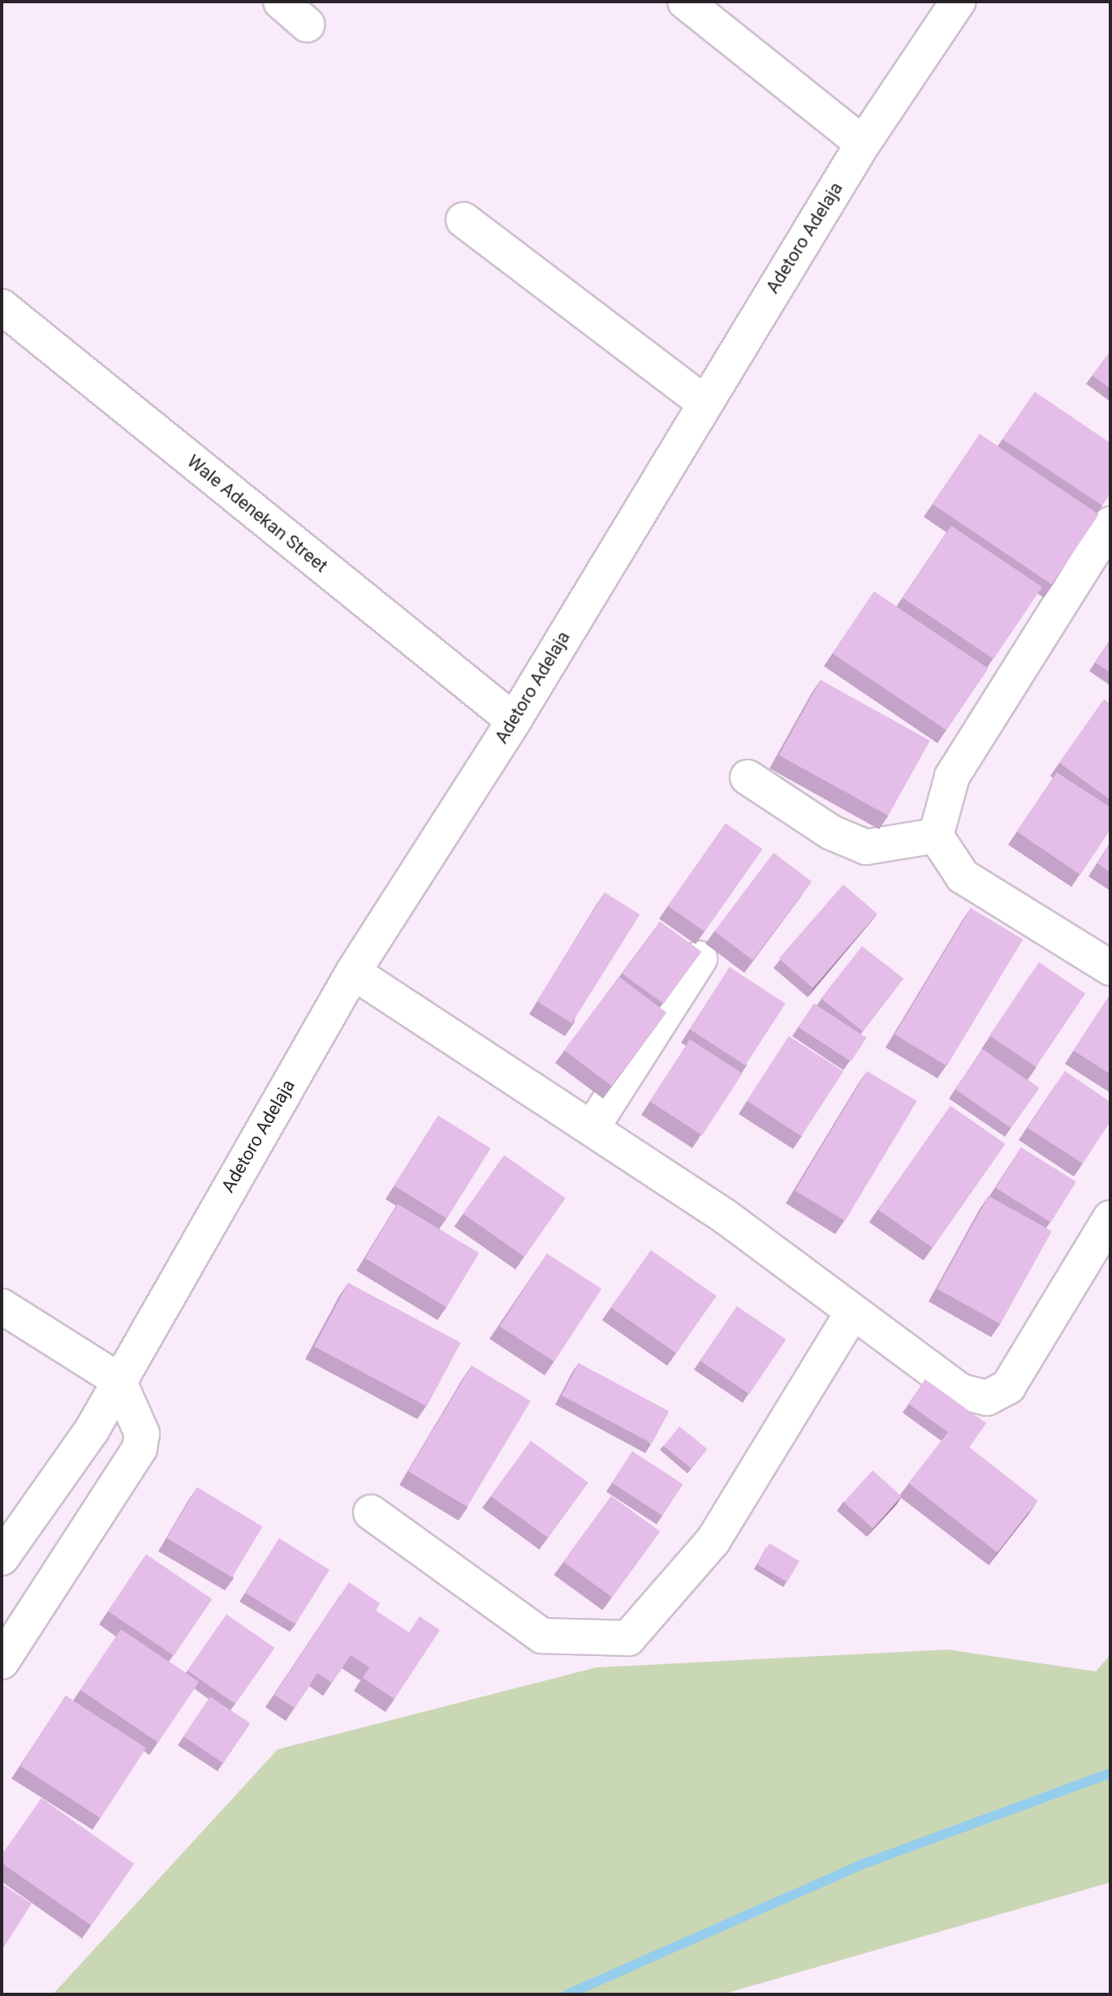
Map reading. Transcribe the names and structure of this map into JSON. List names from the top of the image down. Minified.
{"streets":{"street":["Adetoro Adelaja","Wale Adenekan Street"]},"crossings":[["Adetoro Adelaja","Wale Adenekan Street"]]}
